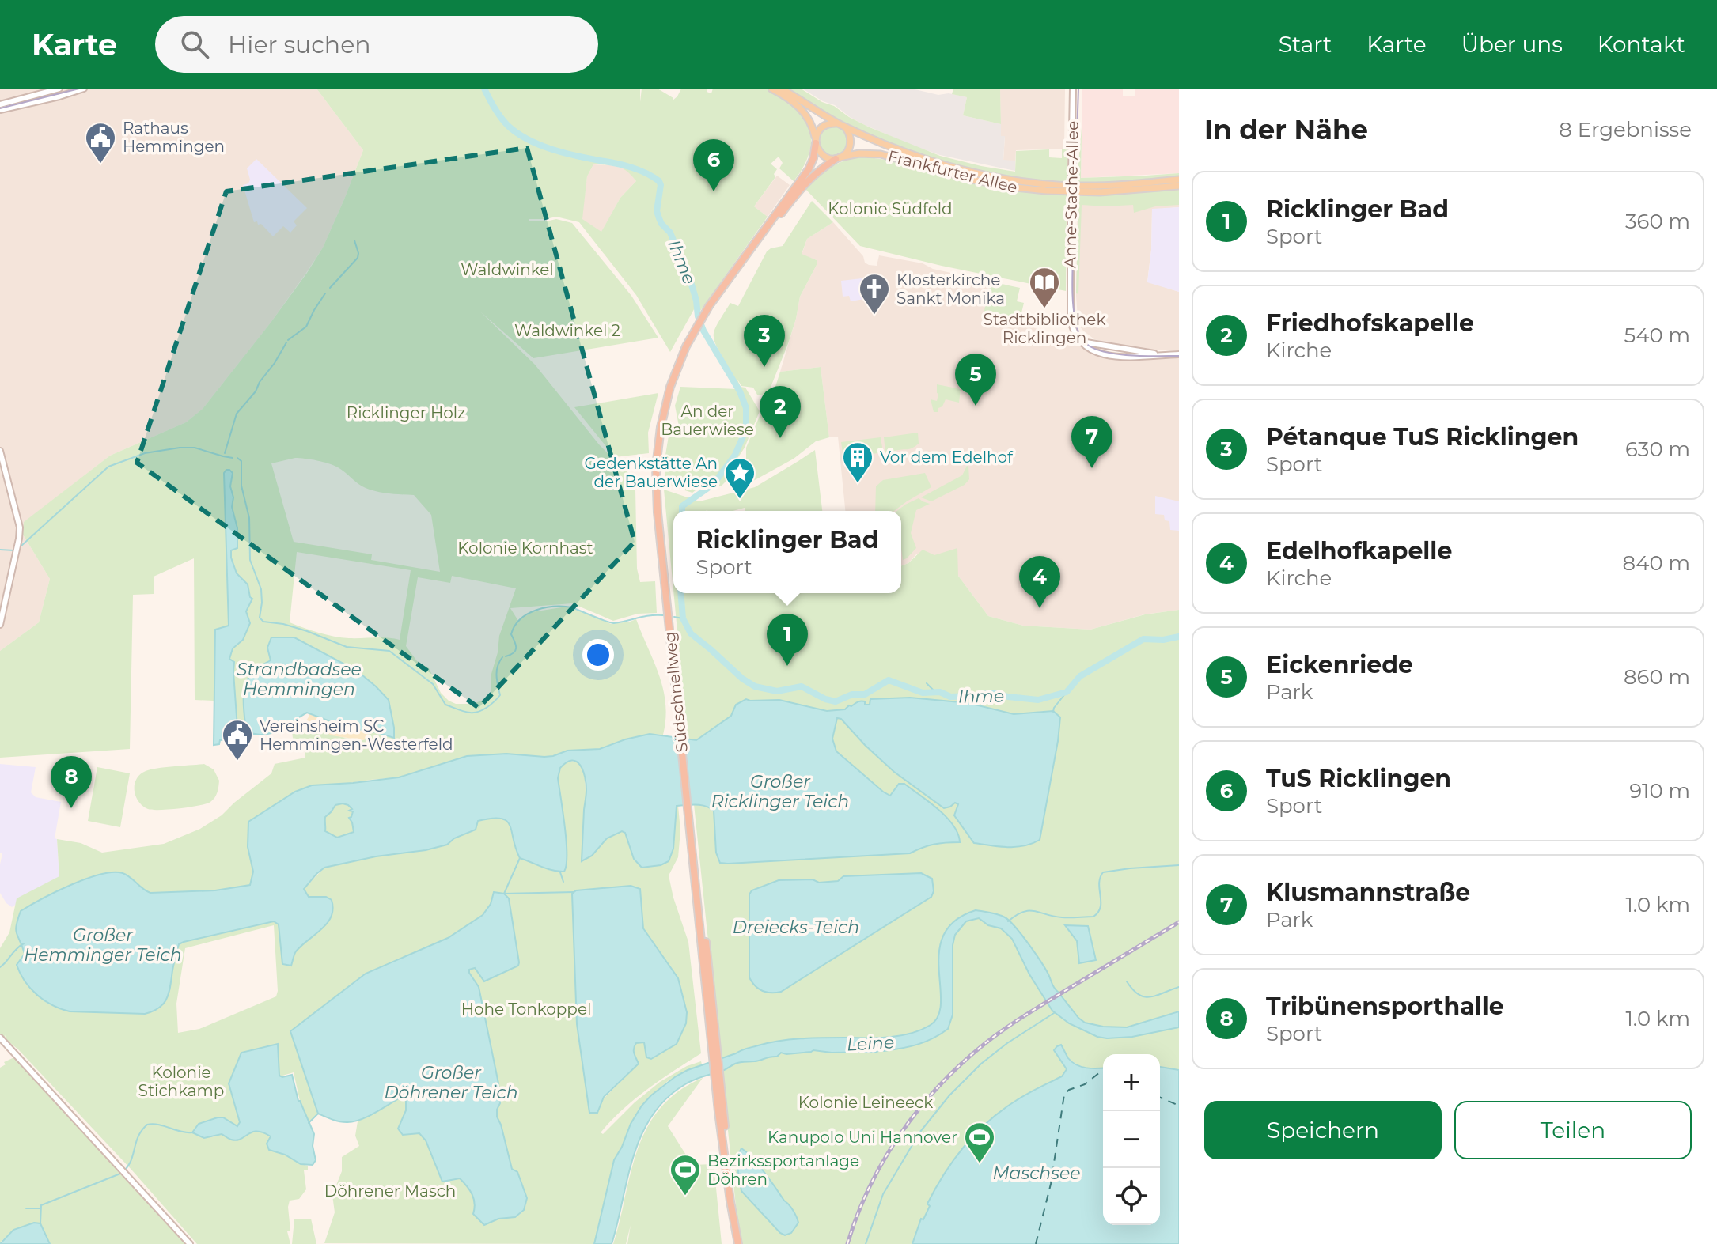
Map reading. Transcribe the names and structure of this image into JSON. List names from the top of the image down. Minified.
{"streets":{"highway":["Südschnellweg"],"main road":["Frankfurter Allee"],"street":["Anne-Stache-Allee"]},"crossings":[["Frankfurter Allee","Südschnellweg"]],"water":["Ihme","Strandbadsee Hemmingen","Großer Ricklinger Teich","Dreiecks-Teich","Großer Hemminger Teich","Leine","Großer Döhrener Teich","Maschsee"],"parks":["Kolonie Südfeld","Waldwinkel","Waldwinkel 2","An der Bauerwiese","Ricklinger Holz","Kolonie Kornhast","Hohe Tonkoppel","Kolonie Stichkamp","Kolonie Leineeck","Döhrener Masch"],"places":{"public building":["Rathaus Hemmingen","Vereinsheim SC Hemmingen-Westerfeld"],"library":["Stadtbibliothek Ricklingen"],"church":["Klosterkirche Sankt Monika"],"building":["Vor dem Edelhof"],"place":["Gedenkstätte An der Bauerwiese"],"sports":["Kanupolo Uni Hannover","Bezirkssportanlage Döhren"]},"page":{"header":"Karte","search":"Hier suchen","nav":["Start","Karte","Über uns","Kontakt"],"heading":["In der Nähe","8 Ergebnisse"],"pins":["6","3","5","2","7","4","1","8"],"list":[{"mark":"1","name":"Ricklinger Bad","note":"Sport","value":"360 m"},{"mark":"2","name":"Friedhofskapelle","note":"Kirche","value":"540 m"},{"mark":"3","name":"Pétanque TuS Ricklingen","note":"Sport","value":"630 m"},{"mark":"4","name":"Edelhofkapelle","note":"Kirche","value":"840 m"},{"mark":"5","name":"Eickenriede","note":"Park","value":"860 m"},{"mark":"6","name":"TuS Ricklingen","note":"Sport","value":"910 m"},{"mark":"7","name":"Klusmannstraße","note":"Park","value":"1.0 km"},{"mark":"8","name":"Tribünensporthalle","note":"Sport","value":"1.0 km"}],"popup":["Ricklinger Bad","Sport"],"map_buttons":["+","−"],"buttons":["Speichern","Teilen"]}}
